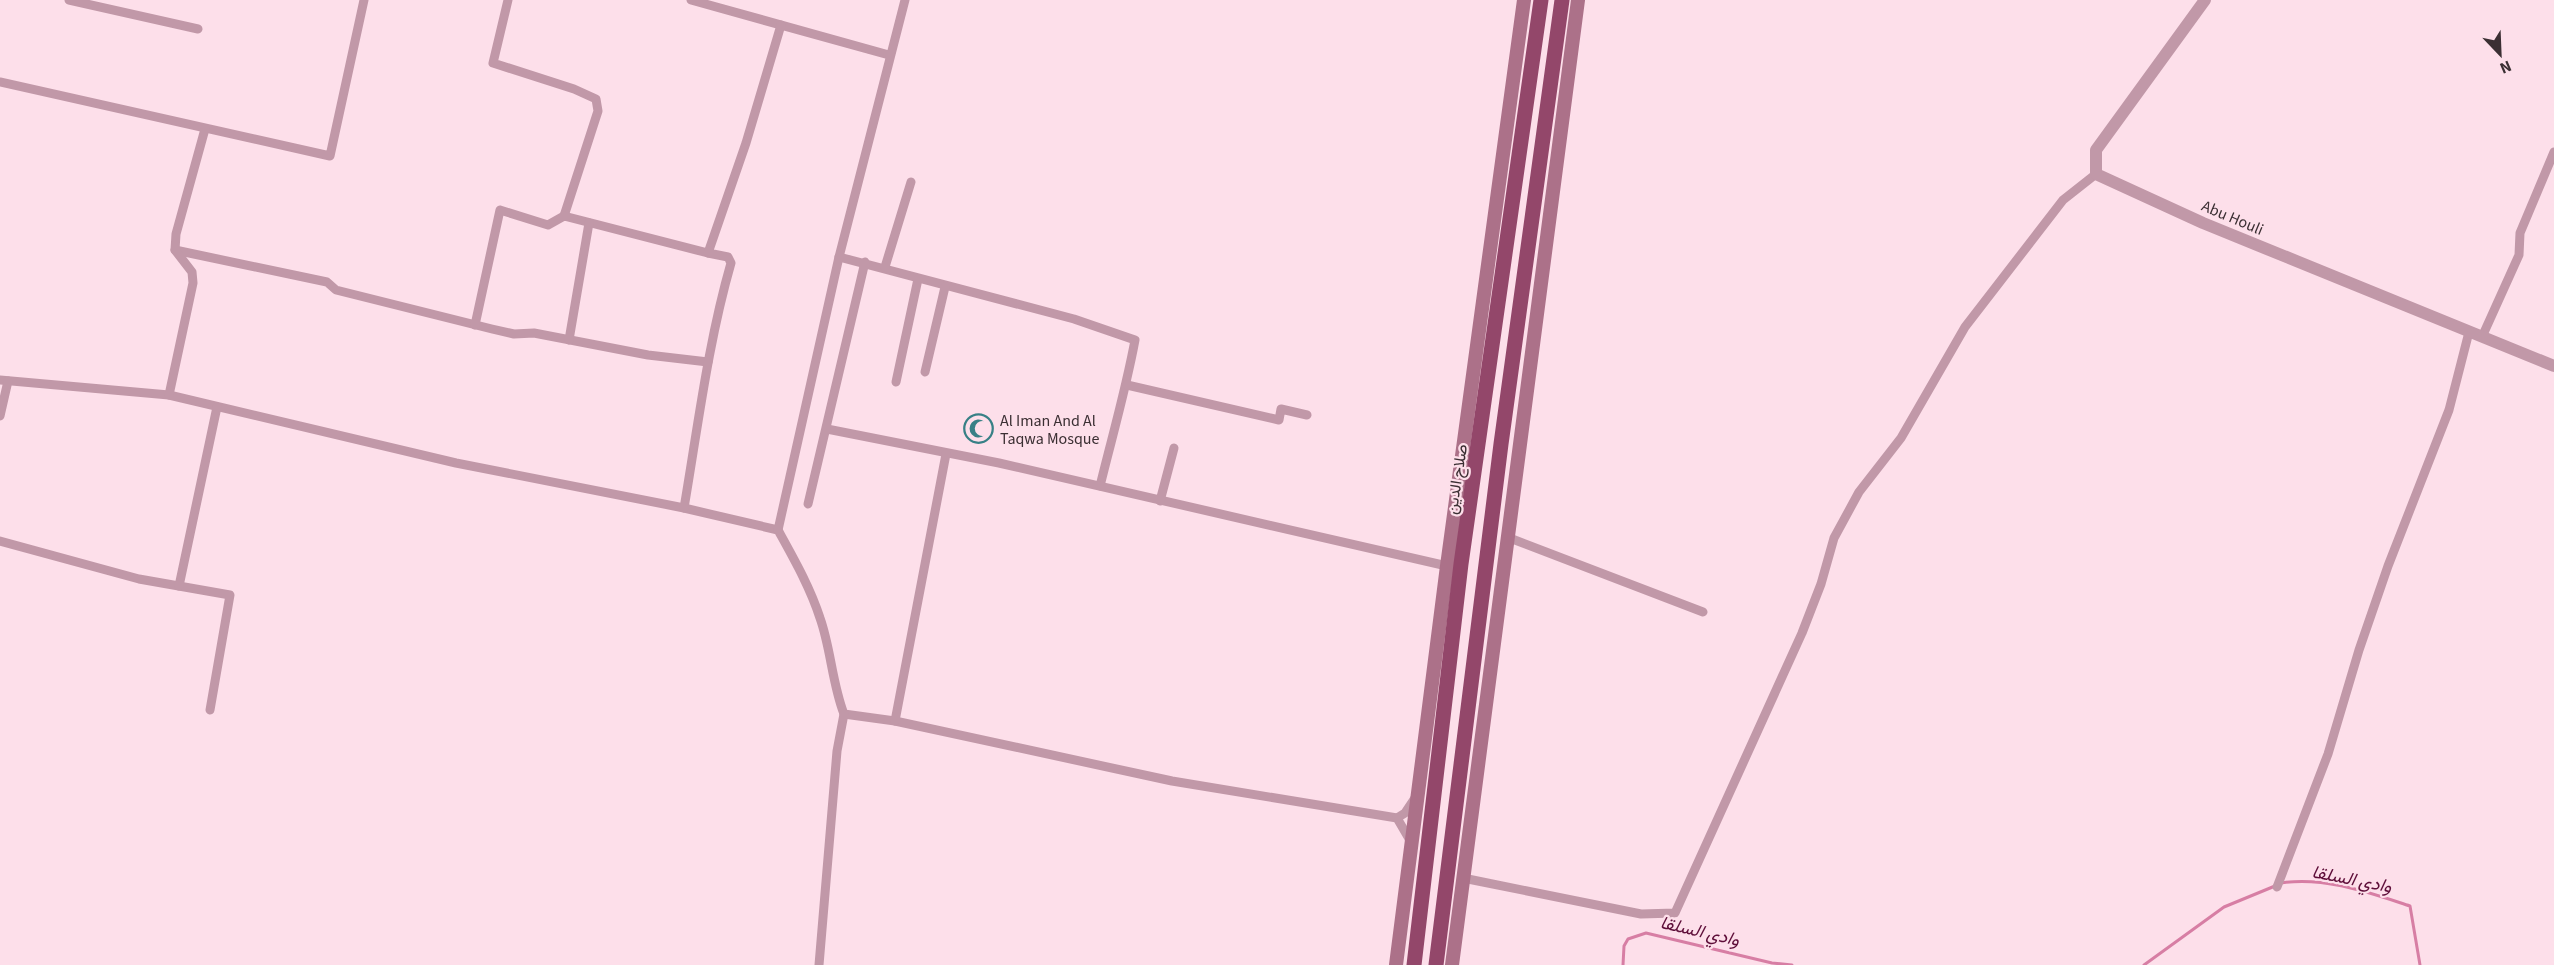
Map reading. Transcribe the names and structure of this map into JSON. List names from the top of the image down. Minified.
{"streets":{"highway":["صلاح الدين"],"street":["Abu Houli"]},"water":["وادي السلقا"],"places":{"mosque":["Al Iman And Al Taqwa Mosque"]},"north":"bottom right"}
